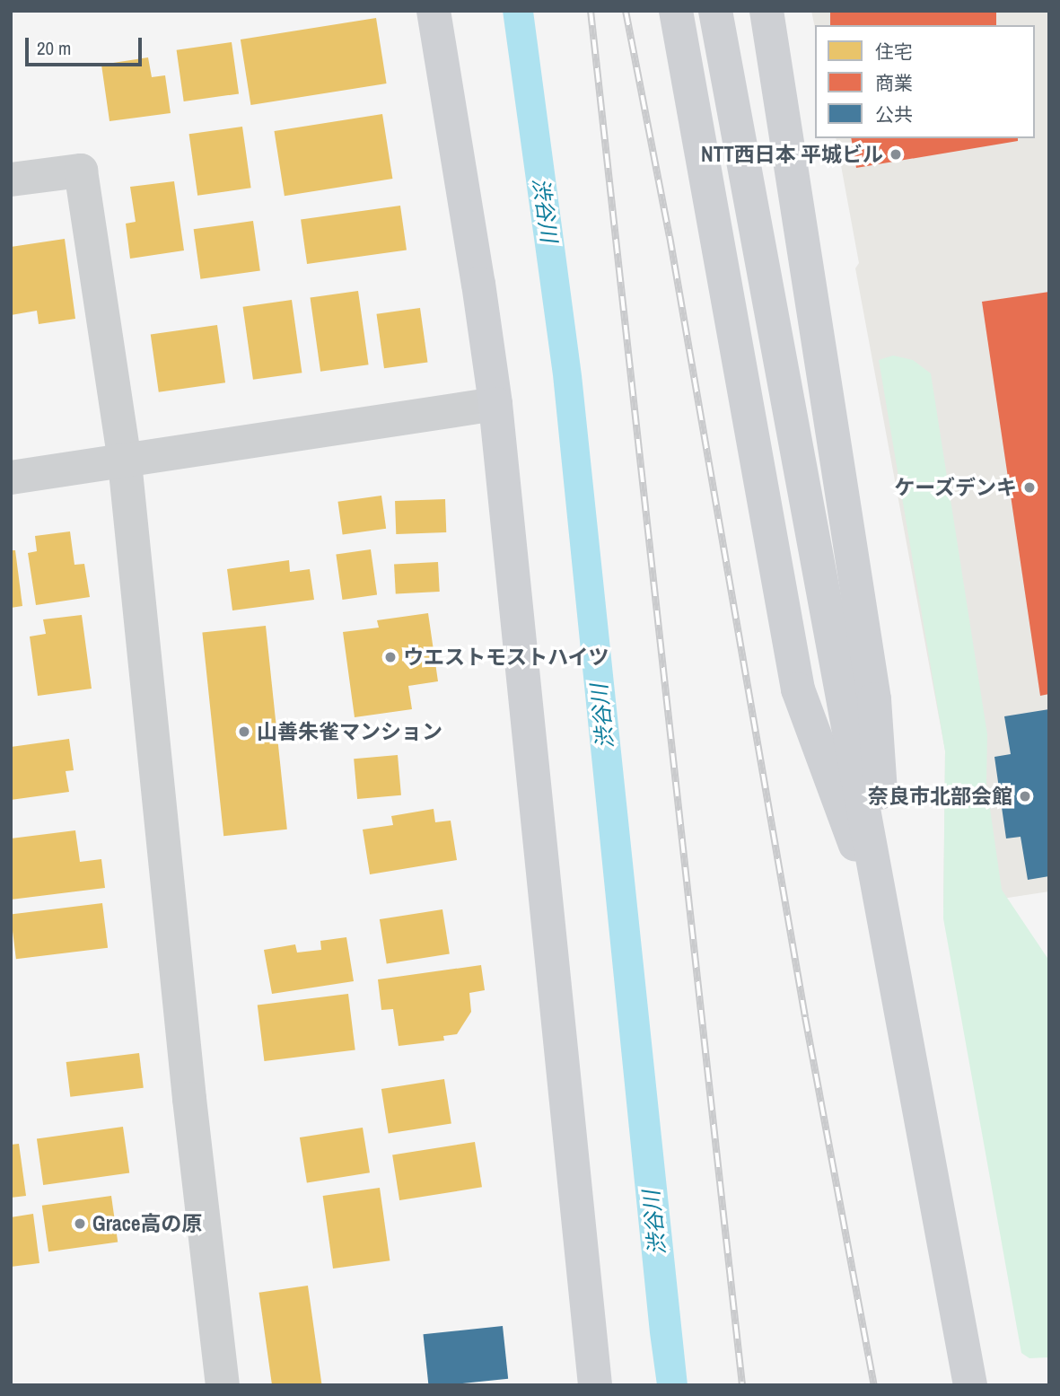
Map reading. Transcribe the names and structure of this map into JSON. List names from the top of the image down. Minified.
{"water":["渋谷川"],"places":["NTT西日本 平城ビル","ケーズデンキ","ウエストモストハイツ","山善朱雀マンション","奈良市北部会館","Grace高の原"],"legend":["住宅","商業","公共"],"scale_bar":"20 m"}
